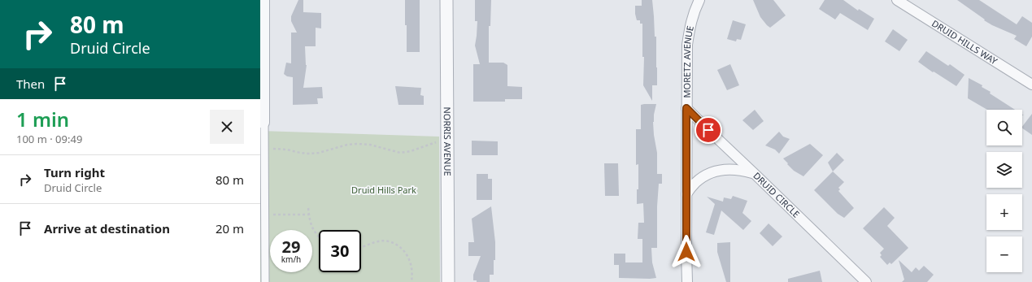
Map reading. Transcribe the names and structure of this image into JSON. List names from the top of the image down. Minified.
{"streets":{"street":["DRUID HILLS WAY","MORETZ AVENUE","NORRIS AVENUE","DRUID CIRCLE"]},"crossings":[["MORETZ AVENUE","DRUID CIRCLE"]],"parks":["Druid Hills Park"],"page":{"turn":["80 m","Druid Circle"],"then":"Then","heading":["1 min","100 m · 09:49"],"map_buttons":["+","−"],"list":[{"name":"Turn right","note":"Druid Circle","value":"80 m"},{"name":"Arrive at destination","value":"20 m"}],"speed":"29 km/h","limit":"30"}}
